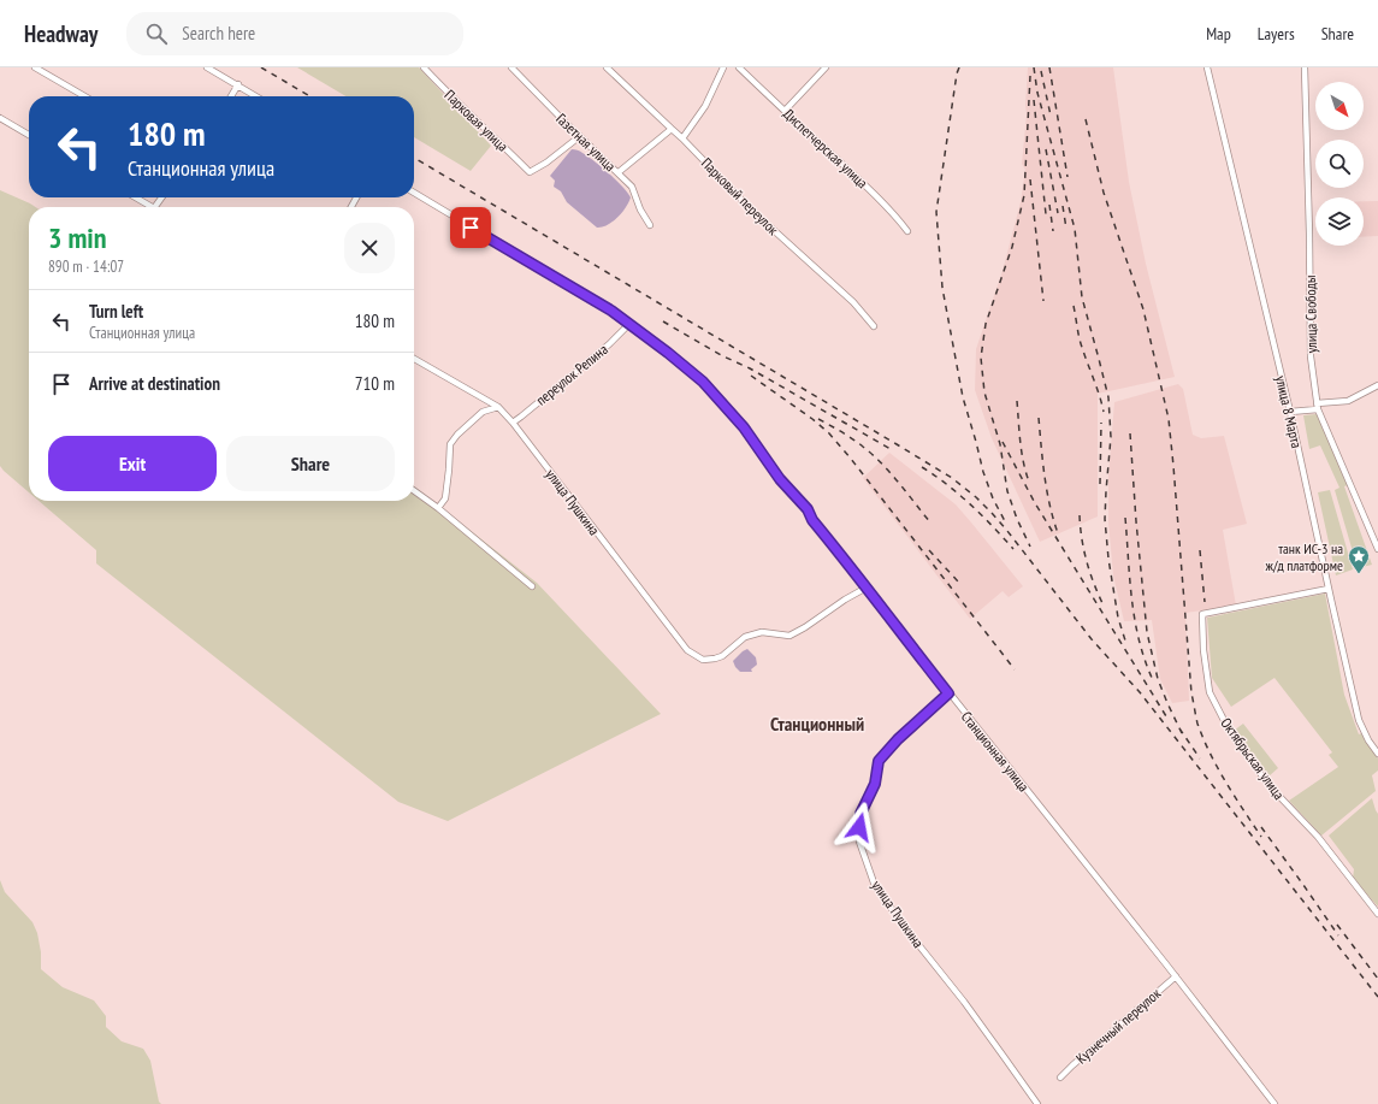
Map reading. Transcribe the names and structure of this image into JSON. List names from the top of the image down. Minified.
{"streets":{"street":["Парковая улица","Газетная улица","Диспетчерская улица","Парковый переулок","улица Свободы","переулок Репина","улица 8 Марта","улица Пушкина","Станционная улица","Октябрьская улица","Кузнечный переулок"]},"crossings":[["Парковая улица","Газетная улица"],["переулок Репина","улица Пушкина"],["переулок Репина","Станционная улица"],["улица 8 Марта","Октябрьская улица"],["улица Пушкина","Станционная улица"],["Станционная улица","Кузнечный переулок"]],"districts":["Станционный"],"places":{"place":["танк ИС-3 на ж/д платформе"]},"north":"bottom right","page":{"header":"Headway","search":"Search here","nav":["Map","Layers","Share"],"turn":["180 m","Станционная улица"],"heading":["3 min","890 m · 14:07"],"list":[{"name":"Turn left","note":"Станционная улица","value":"180 m"},{"name":"Arrive at destination","value":"710 m"}],"buttons":["Exit","Share"]}}
